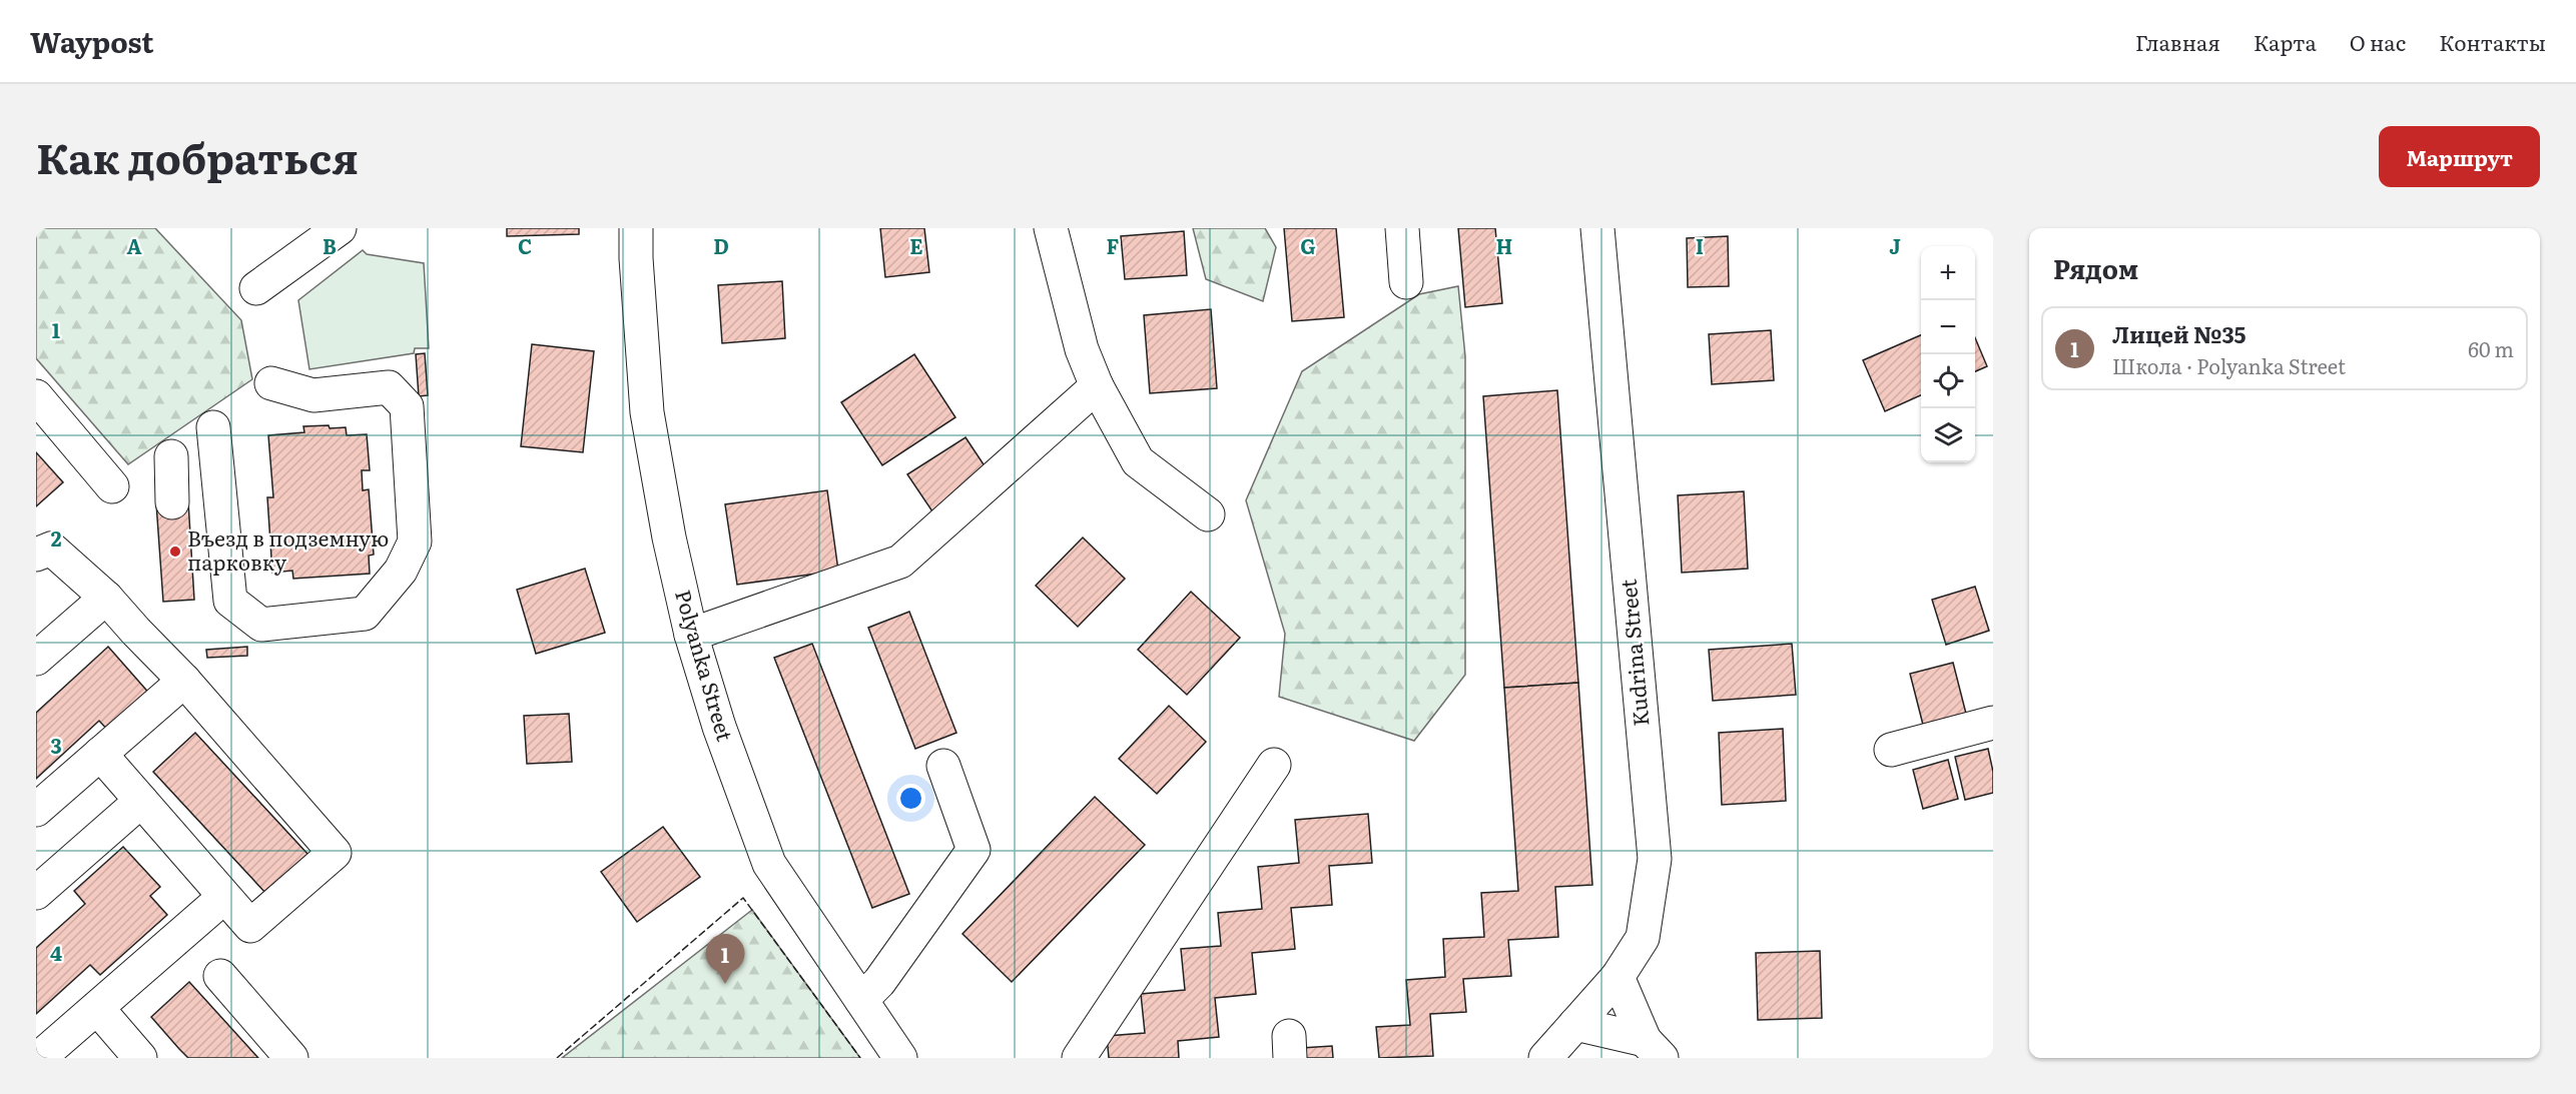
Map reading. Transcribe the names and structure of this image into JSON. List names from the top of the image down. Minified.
{"streets":{"street":["Kudrina Street","Polyanka Street"]},"places":["Въезд в подземную парковку"],"page":{"header":"Waypost","nav":["Главная","Карта","О нас","Контакты"],"title":"Как добраться","buttons":"Маршрут","heading":"Рядом","map_buttons":["+","−"],"list":[{"mark":"1","name":"Лицей №35","note":"Школа · Polyanka Street","value":"60 m"}],"pins":"1"},"grid":{"columns":["A","B","C","D","E","F","G","H","I","J"],"rows":["1","2","3","4"]}}
